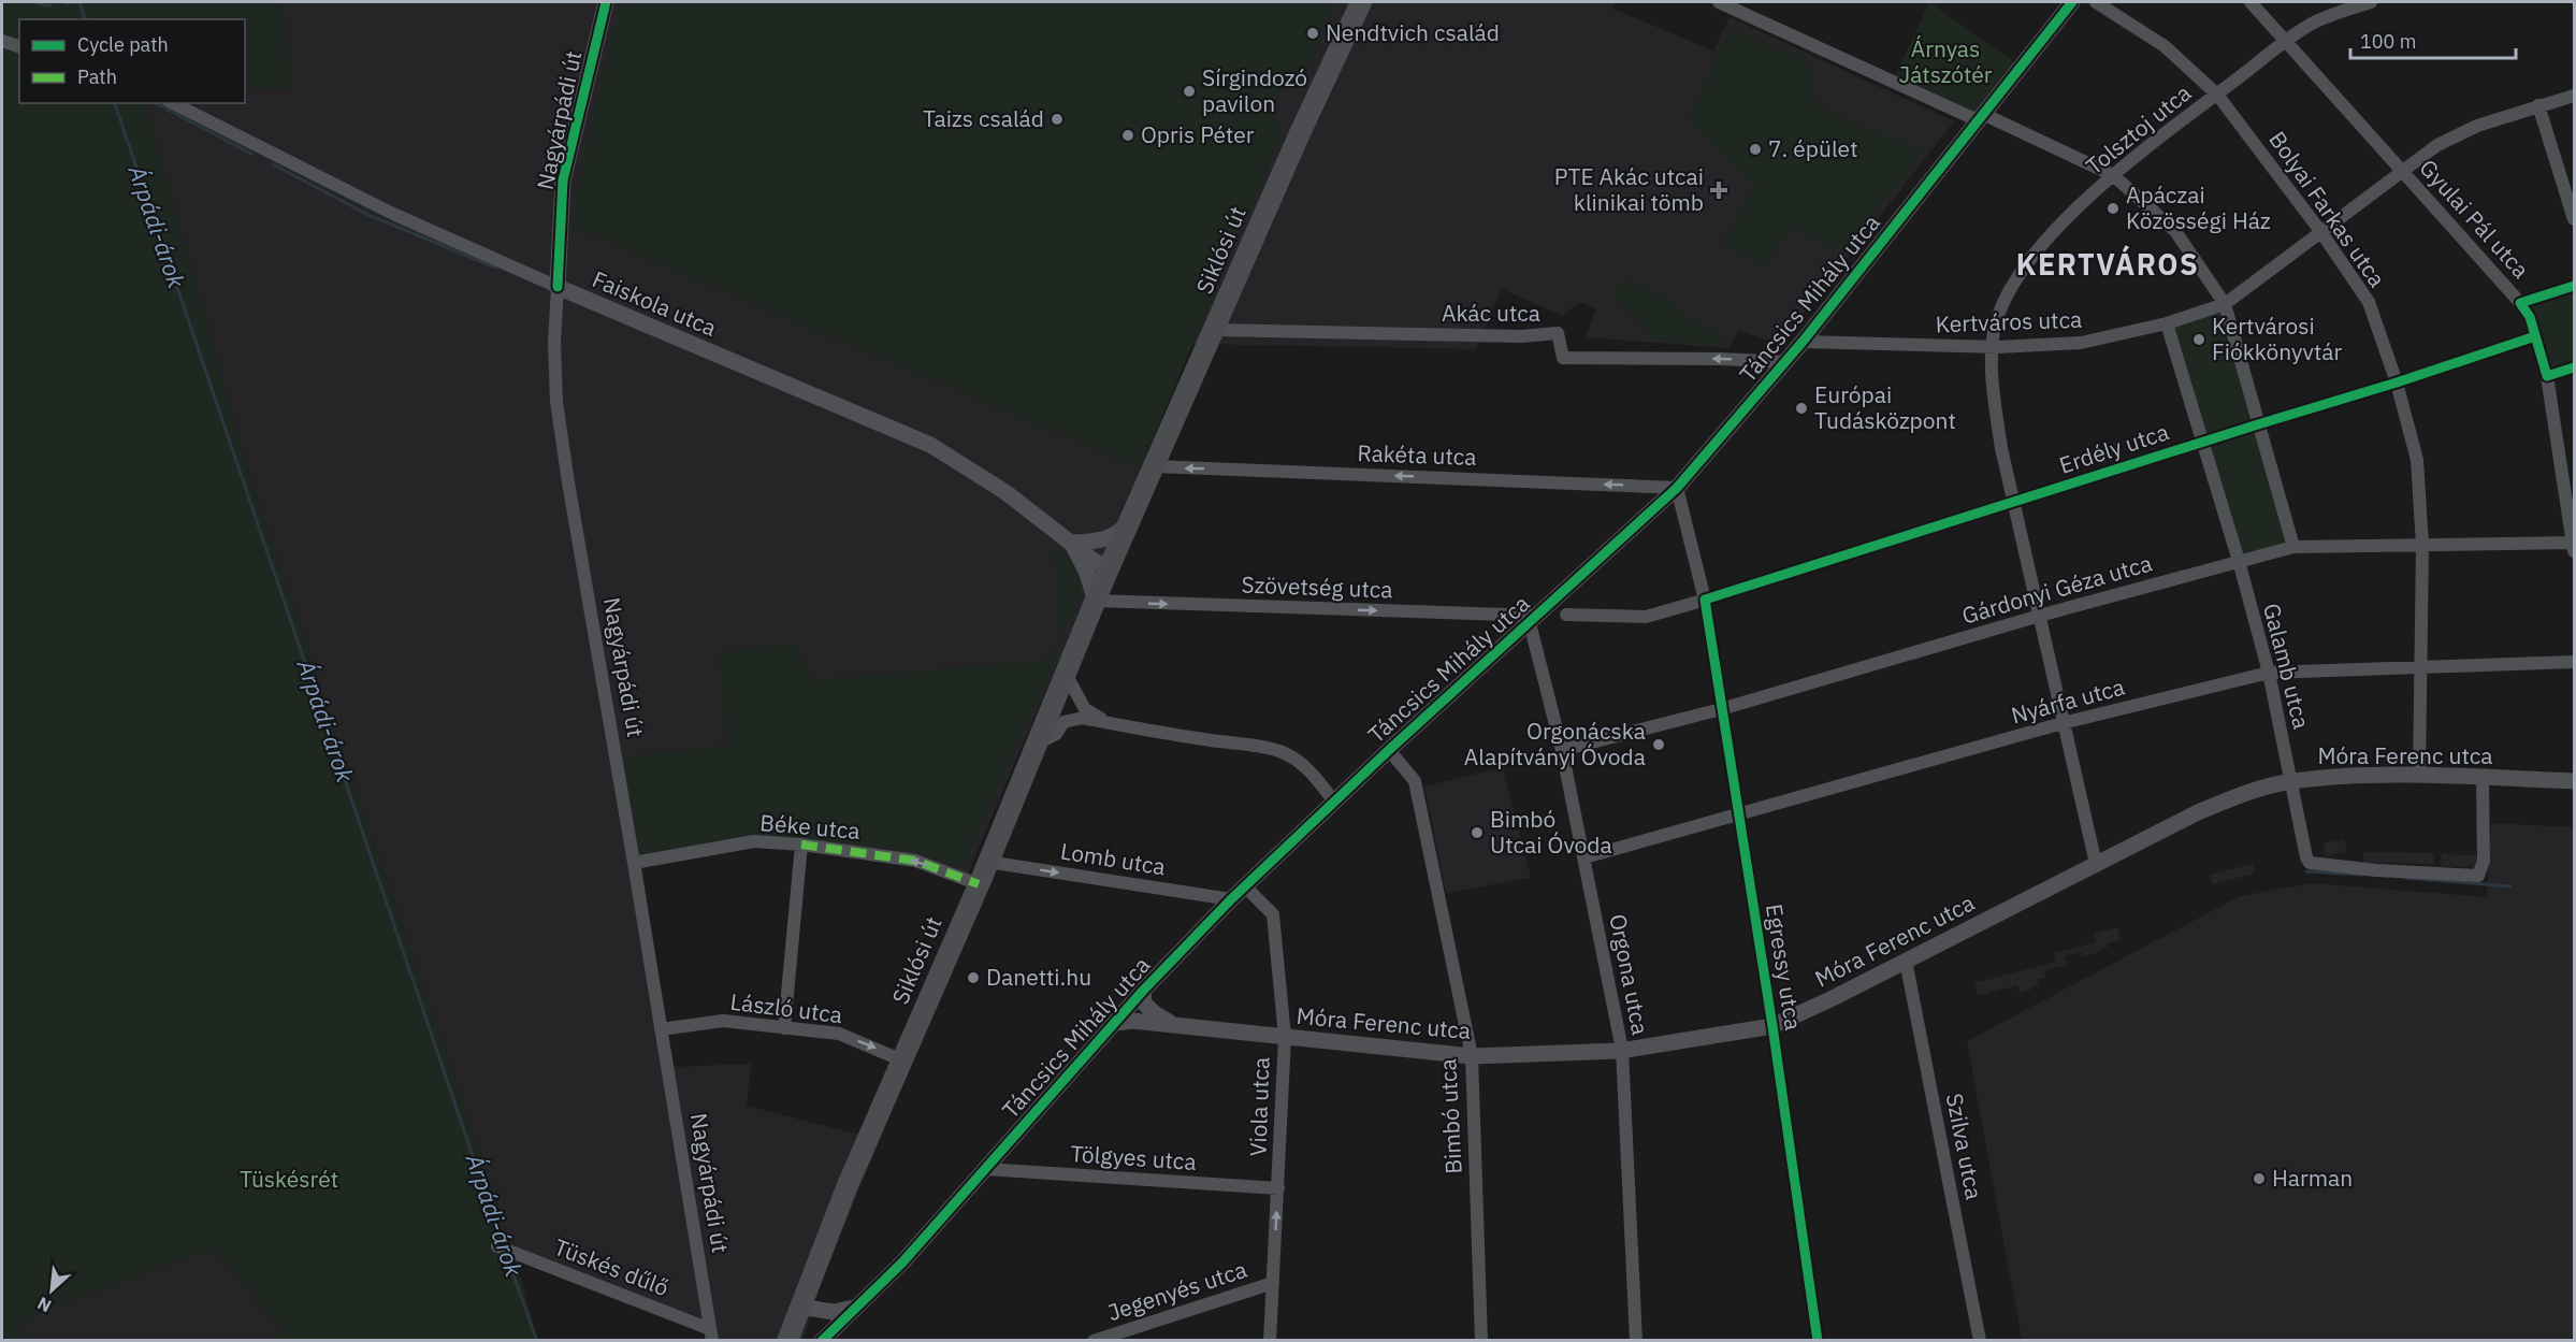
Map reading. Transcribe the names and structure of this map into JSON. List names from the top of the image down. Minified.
{"streets":{"main road":["Siklósi út"],"street":["Nagyárpádi út","Tolsztoj utca","Bolyai Farkas utca","Gyulai Pál utca","Táncsics Mihály utca","Faiskola utca","Akác utca","Kertváros utca","Erdély utca","Rakéta utca","Szövetség utca","Gárdonyi Géza utca","Galamb utca","Nyárfa utca","Móra Ferenc utca","Béke utca","Lomb utca","Egressy utca","Orgona utca","László utca","Viola utca","Bimbó utca","Szilva utca","Tölgyes utca","Tüskés dűlő","Jegenyés utca"]},"crossings":[["Nagyárpádi út","Faiskola utca"],["Nagyárpádi út","Béke utca"],["Nagyárpádi út","László utca"],["Nagyárpádi út","Tüskés dűlő"],["Tolsztoj utca","Bolyai Farkas utca"],["Tolsztoj utca","Gyulai Pál utca"],["Tolsztoj utca","Kertváros utca"],["Tolsztoj utca","Erdély utca"],["Tolsztoj utca","Gárdonyi Géza utca"],["Tolsztoj utca","Nyárfa utca"],["Tolsztoj utca","Móra Ferenc utca"],["Bolyai Farkas utca","Kertváros utca"],["Bolyai Farkas utca","Erdély utca"],["Bolyai Farkas utca","Gárdonyi Géza utca"],["Bolyai Farkas utca","Nyárfa utca"],["Bolyai Farkas utca","Móra Ferenc utca"],["Gyulai Pál utca","Kertváros utca"],["Gyulai Pál utca","Erdély utca"],["Gyulai Pál utca","Gárdonyi Géza utca"],["Siklósi út","Táncsics Mihály utca"],["Siklósi út","Faiskola utca"],["Siklósi út","Akác utca"],["Siklósi út","Rakéta utca"],["Siklósi út","Szövetség utca"],["Siklósi út","Béke utca"],["Siklósi út","Lomb utca"],["Siklósi út","László utca"],["Táncsics Mihály utca","Akác utca"],["Táncsics Mihály utca","Kertváros utca"],["Táncsics Mihály utca","Rakéta utca"],["Táncsics Mihály utca","Szövetség utca"],["Táncsics Mihály utca","Móra Ferenc utca"],["Táncsics Mihály utca","Lomb utca"],["Táncsics Mihály utca","Egressy utca"],["Táncsics Mihály utca","Orgona utca"],["Táncsics Mihály utca","Viola utca"],["Táncsics Mihály utca","Bimbó utca"],["Táncsics Mihály utca","Tölgyes utca"],["Kertváros utca","Galamb utca"],["Erdély utca","Galamb utca"],["Erdély utca","Egressy utca"],["Rakéta utca","Egressy utca"],["Szövetség utca","Orgona utca"],["Gárdonyi Géza utca","Galamb utca"],["Gárdonyi Géza utca","Egressy utca"],["Gárdonyi Géza utca","Orgona utca"],["Galamb utca","Nyárfa utca"],["Galamb utca","Móra Ferenc utca"],["Nyárfa utca","Egressy utca"],["Nyárfa utca","Orgona utca"],["Móra Ferenc utca","Egressy utca"],["Móra Ferenc utca","Orgona utca"],["Móra Ferenc utca","Viola utca"],["Móra Ferenc utca","Bimbó utca"],["Móra Ferenc utca","Szilva utca"],["Viola utca","Tölgyes utca"],["Viola utca","Jegenyés utca"]],"one_way":["Akác utca","Rakéta utca","Szövetség utca","Béke utca","Lomb utca","László utca"],"districts":["KERTVÁROS"],"water":["Árpádi-árok"],"parks":["Árnyas Játszótér","Tüskésrét"],"places":{"other":["Nendtvich család","Sírgindozó pavilon","Taizs család","Opris Péter","7. épület","Apáczai Közösségi Ház","Kertvárosi Fiókkönyvtár","Európai Tudásközpont","Orgonácska Alapítványi Óvoda","Bimbó Utcai Óvoda","Danetti.hu","Harman"],"health":["PTE Akác utcai klinikai tömb"]},"legend":["Cycle path","Path"],"scale_bar":"100 m","north":"bottom left"}
